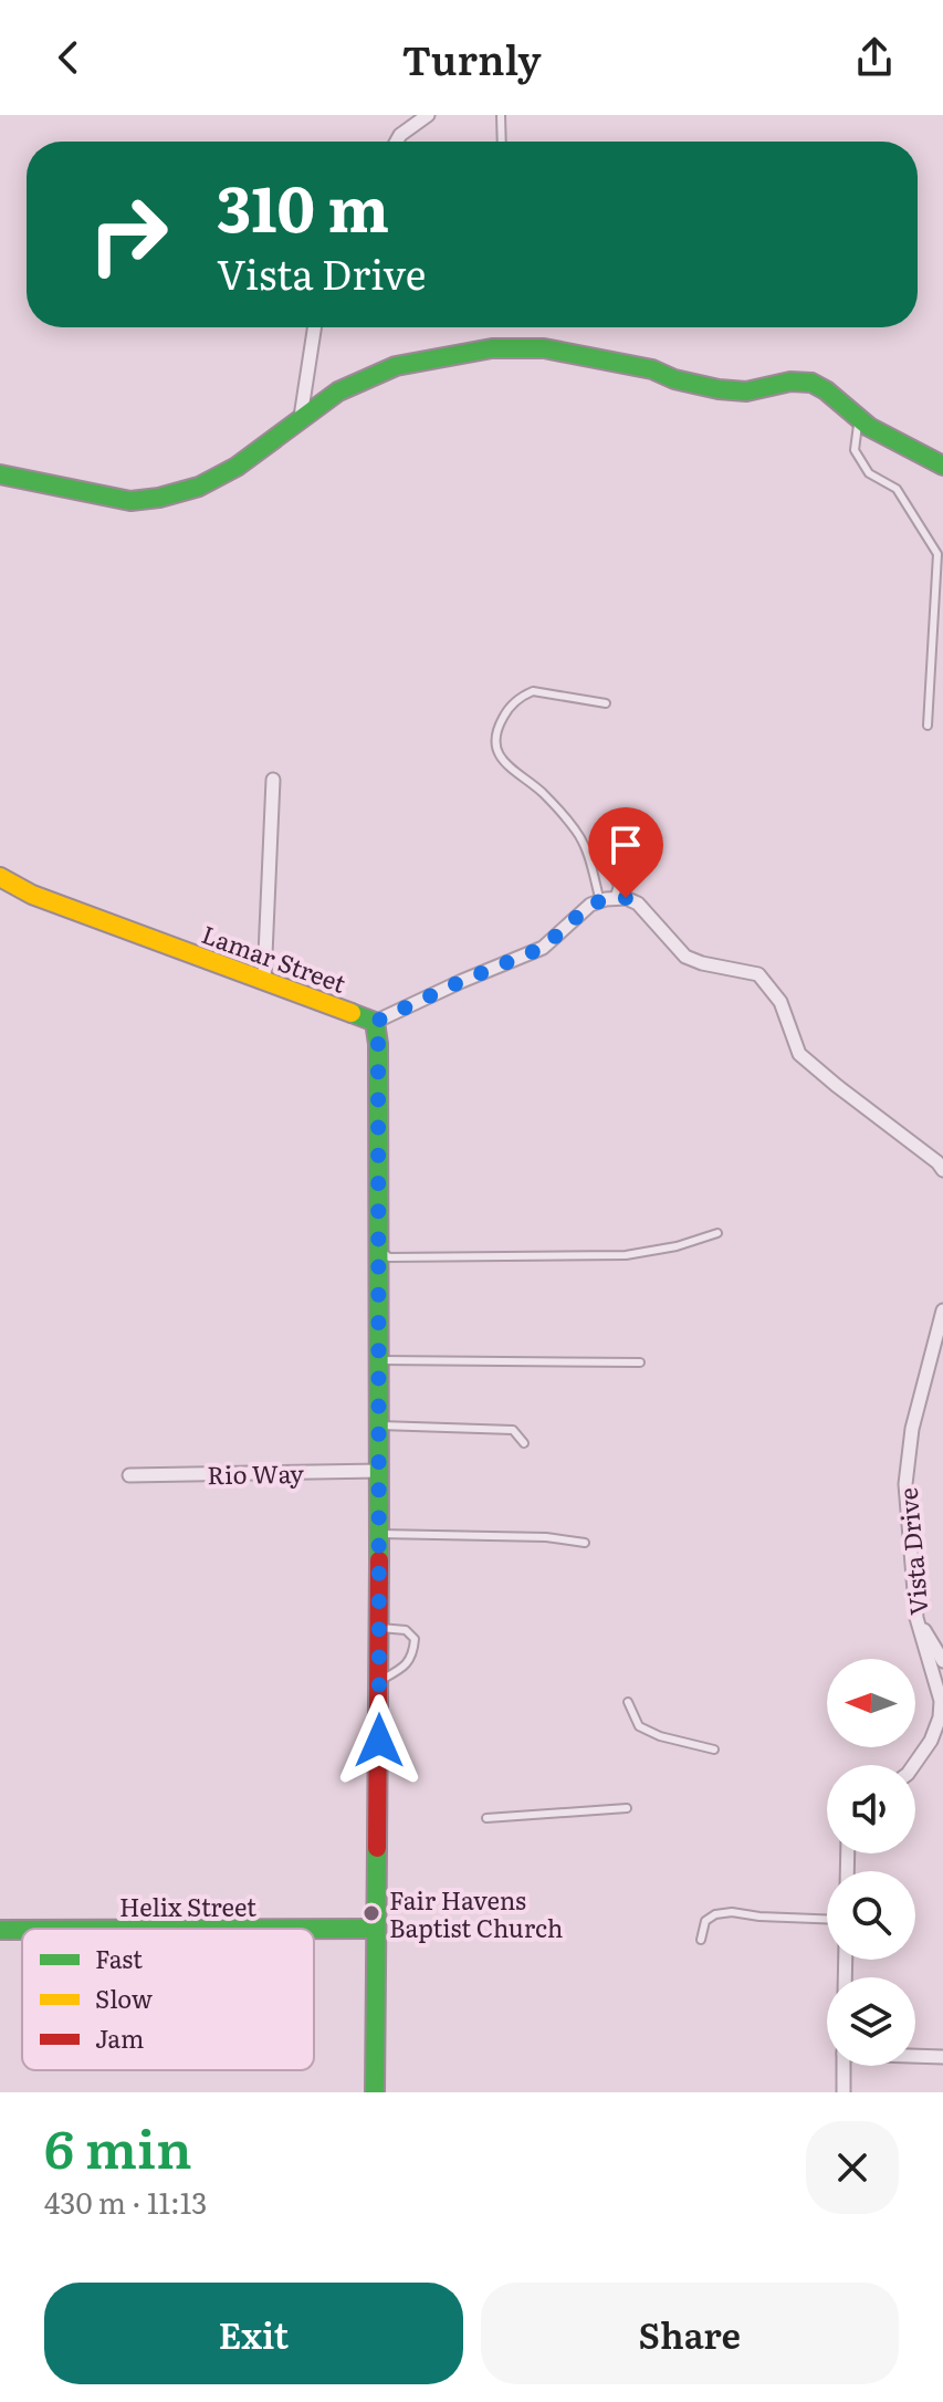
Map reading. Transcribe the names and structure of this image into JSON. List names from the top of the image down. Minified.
{"streets":{"street":["Lamar Street","Rio Way","Vista Drive","Helix Street"]},"places":["Fair Havens Baptist Church"],"legend":["Fast","Slow","Jam"],"north":"left","page":{"header":"Turnly","turn":["310 m","Vista Drive"],"heading":["6 min","430 m · 11:13"],"buttons":["Exit","Share"]}}
